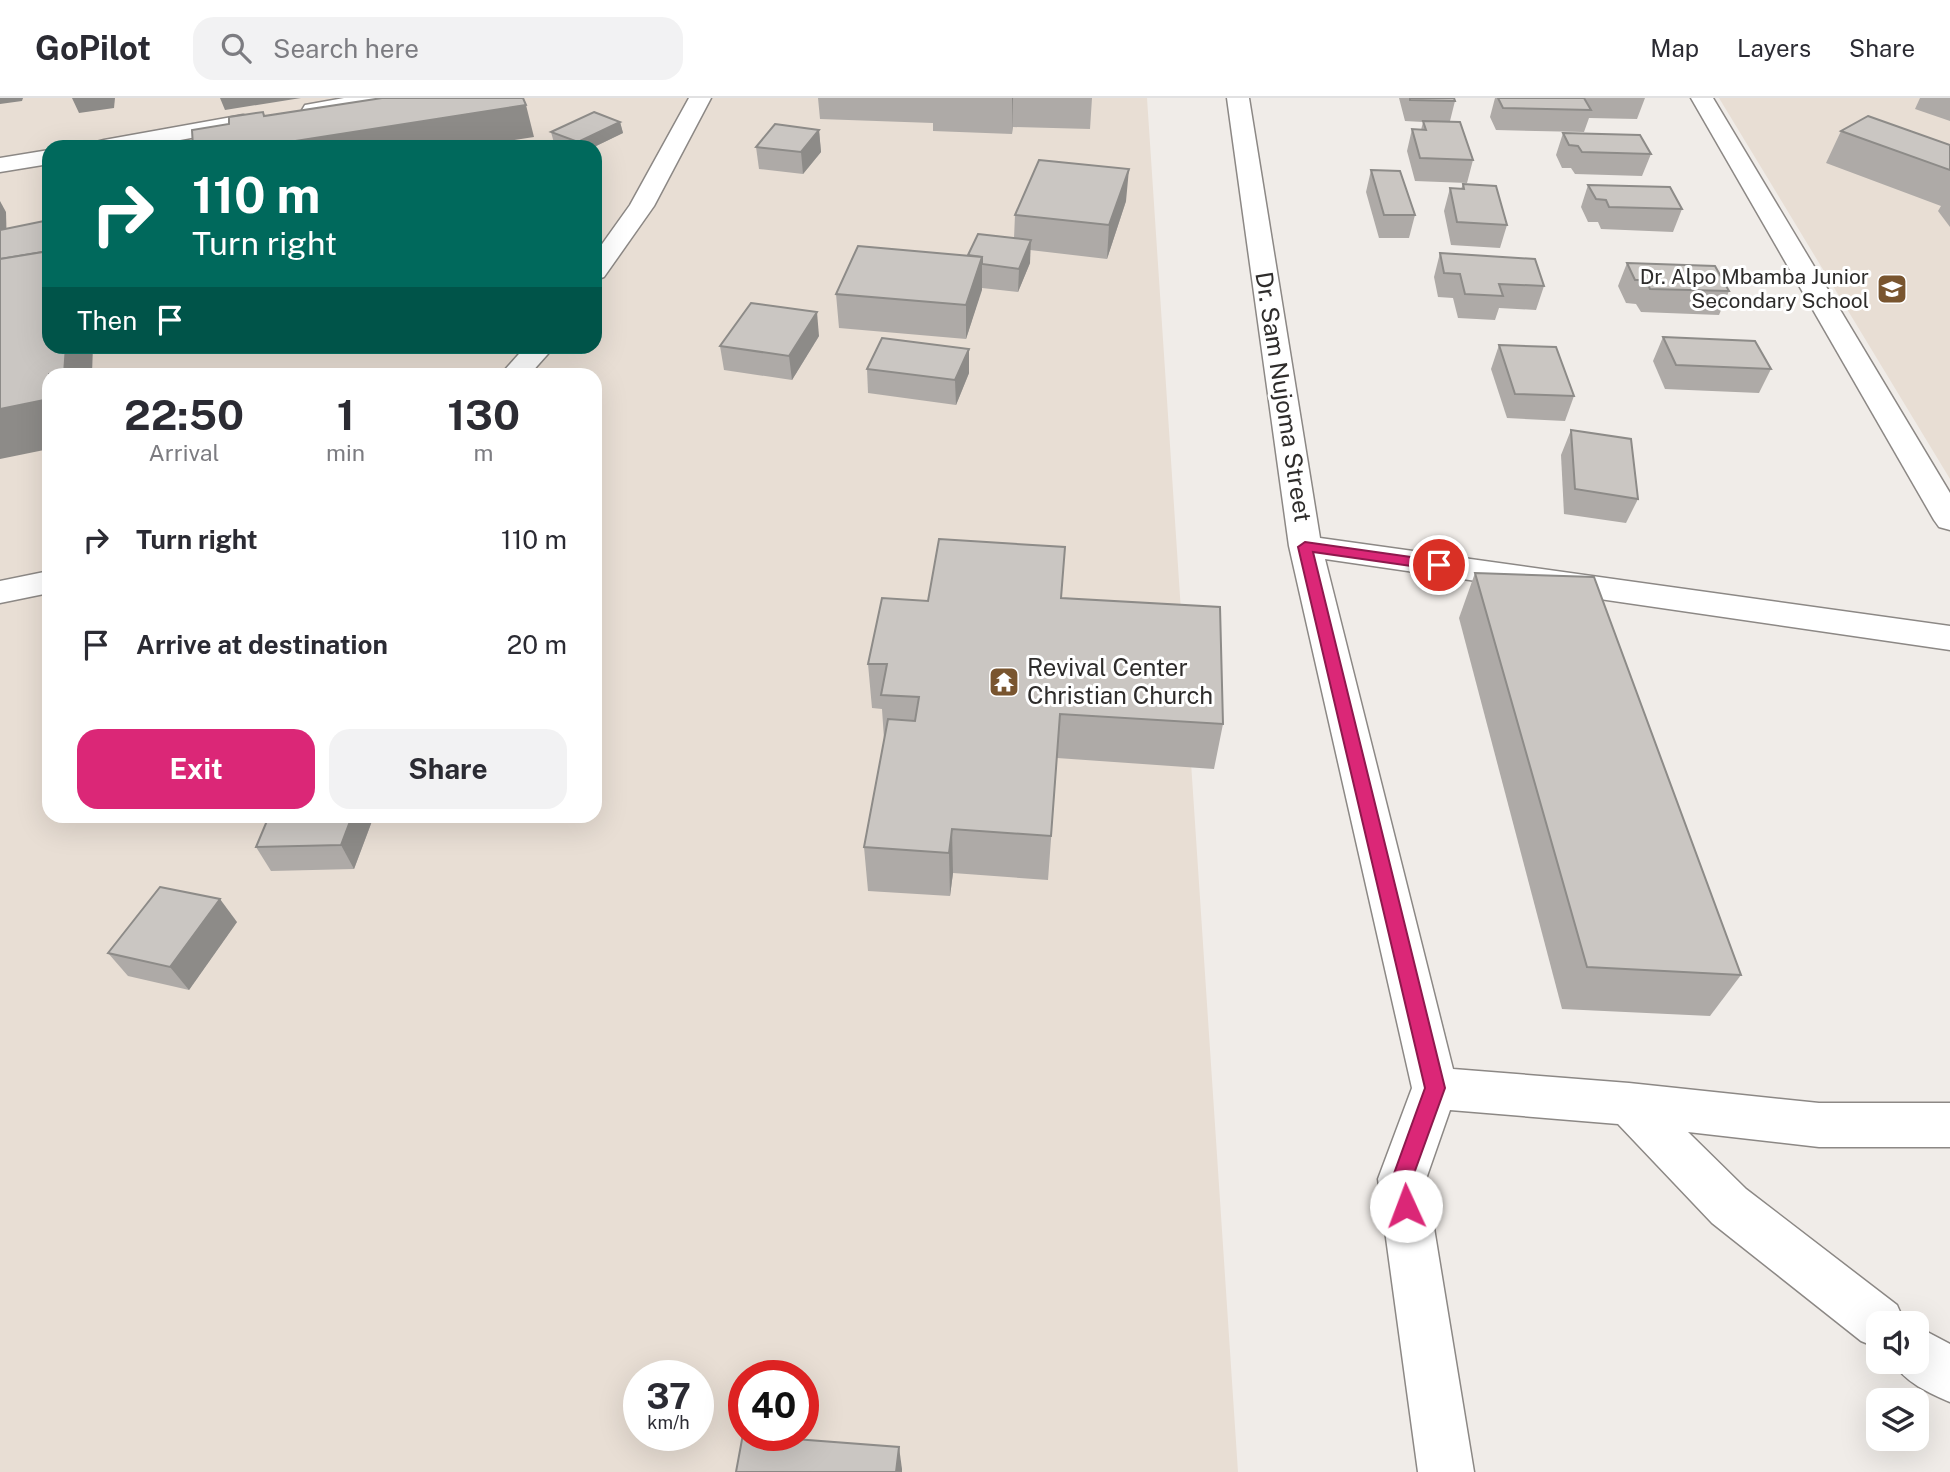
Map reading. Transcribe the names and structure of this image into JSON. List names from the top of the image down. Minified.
{"streets":{"street":["Dr. Sam Nujoma Street"]},"places":{"school or university":["Dr. Alpo Mbamba Junior Secondary School"],"temple":["Revival Center Christian Church"]},"page":{"header":"GoPilot","search":"Search here","nav":["Map","Layers","Share"],"turn":["110 m","Turn right"],"then":"Then","eta":["22:50","Arrival","1","min","130","m"],"list":[{"name":"Turn right","value":"110 m"},{"name":"Arrive at destination","value":"20 m"}],"buttons":["Exit","Share"],"speed":"37 km/h","limit":"40"}}
